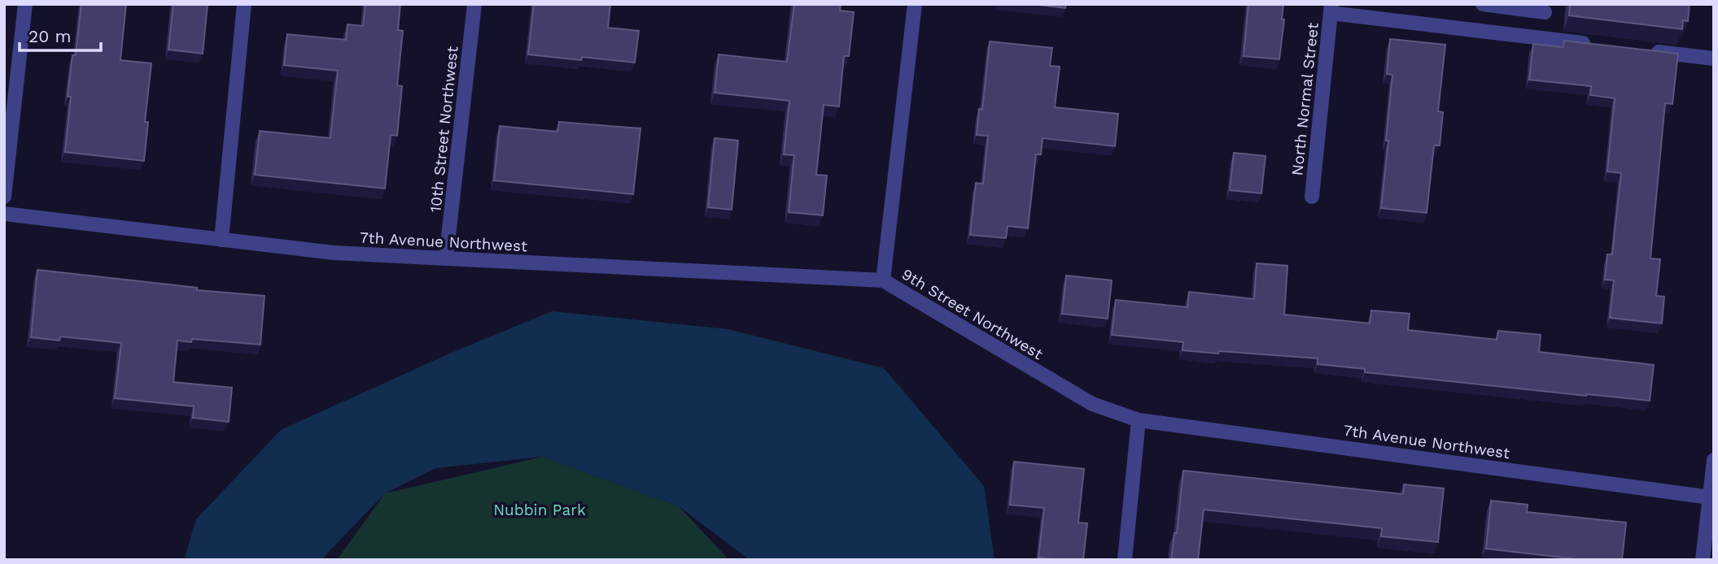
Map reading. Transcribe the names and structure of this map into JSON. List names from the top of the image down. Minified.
{"streets":{"street":["North Normal Street","10th Street Northwest","7th Avenue Northwest","9th Street Northwest"]},"crossings":[["10th Street Northwest","7th Avenue Northwest"],["7th Avenue Northwest","9th Street Northwest"]],"parks":["Nubbin Park"],"scale_bar":"20 m"}
